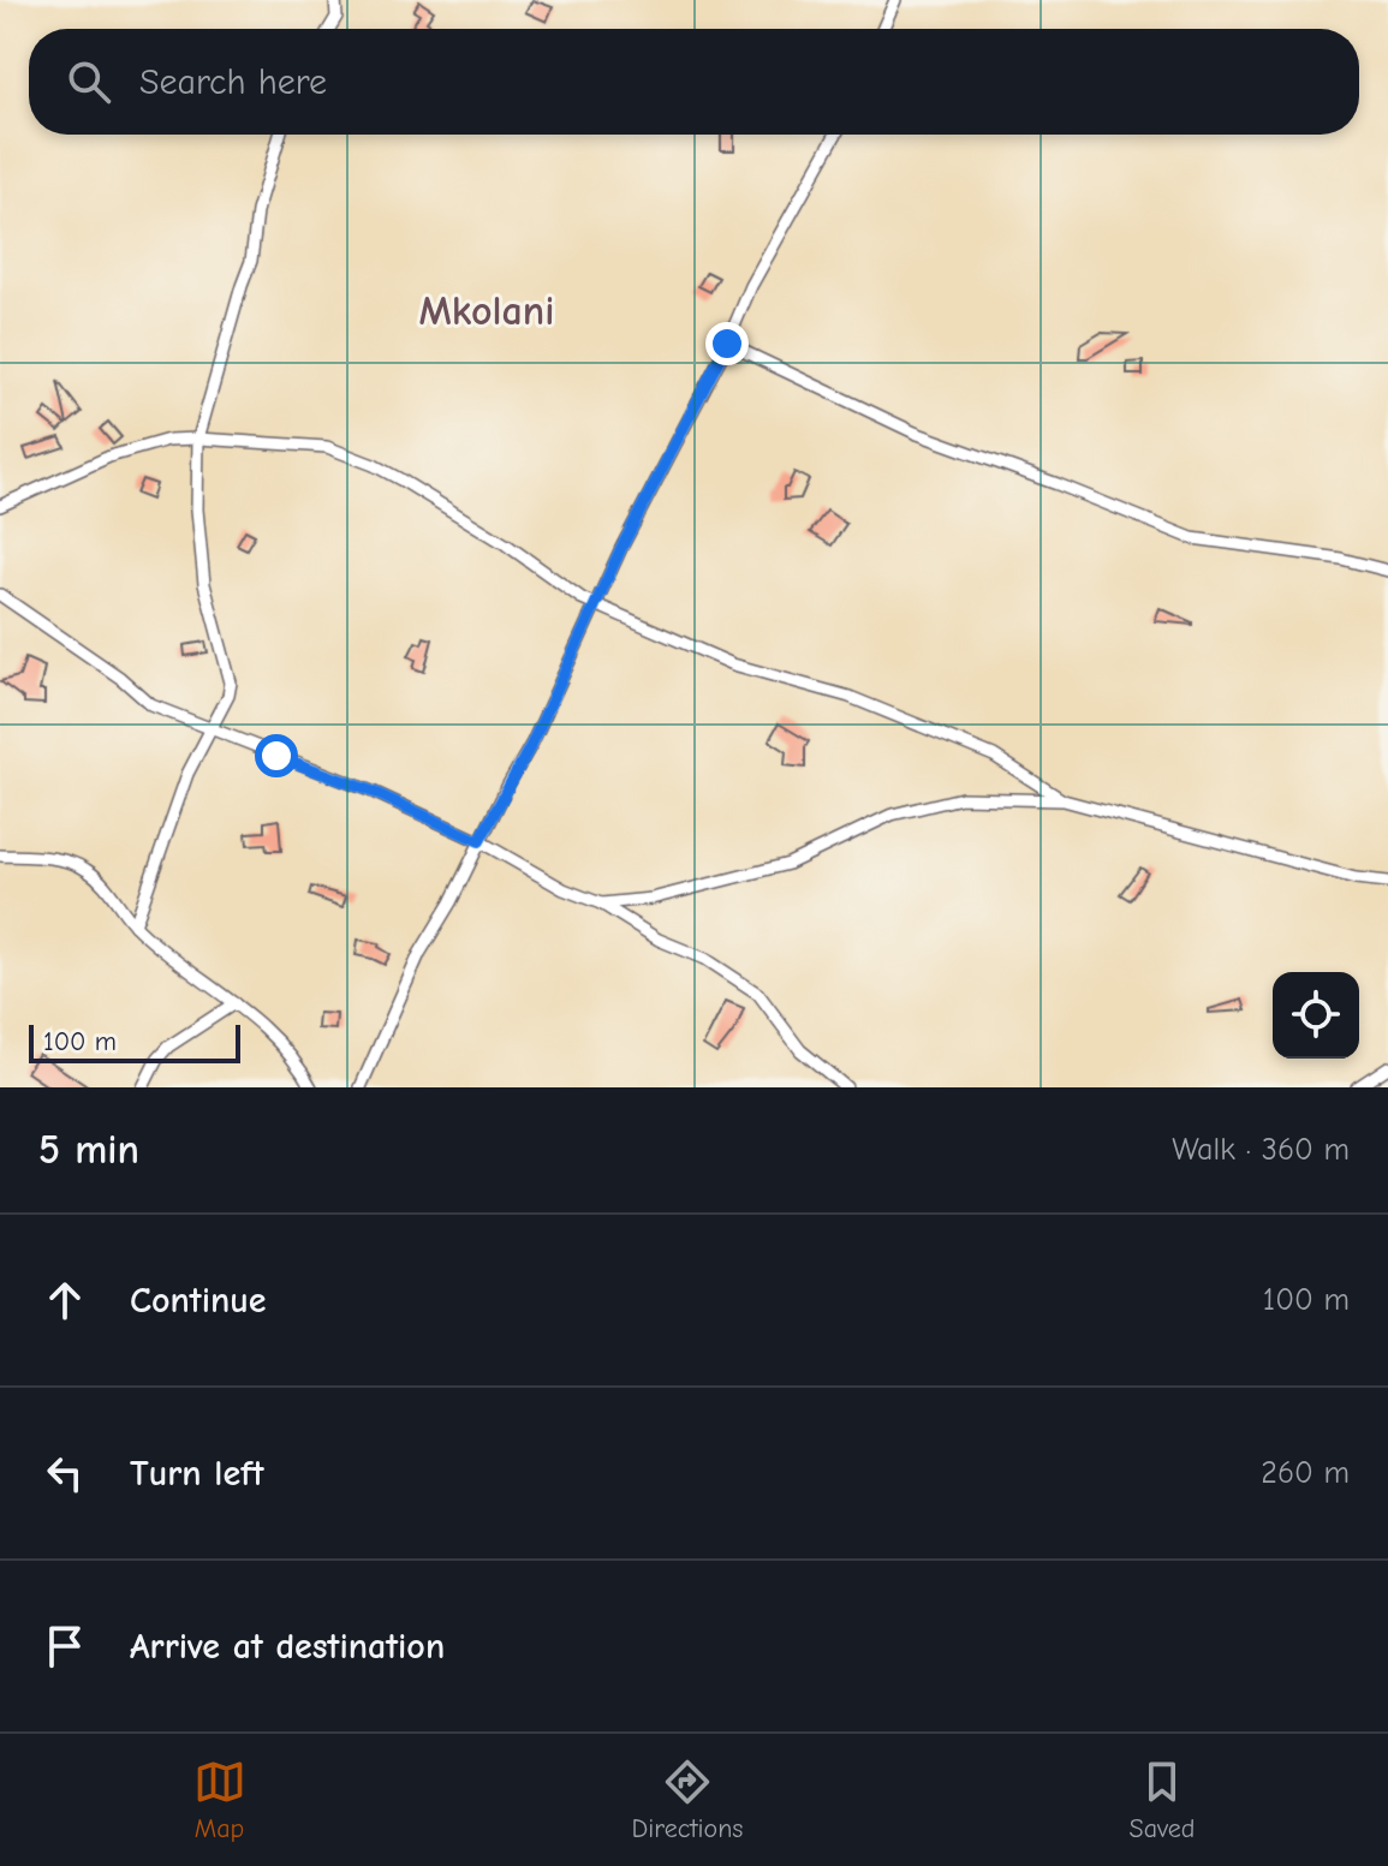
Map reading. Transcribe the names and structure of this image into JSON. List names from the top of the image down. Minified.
{"districts":["Mkolani"],"scale_bar":"100 m","page":{"search":"Search here","scale":"100 m","heading":["5 min","Walk · 360 m"],"list":[["Continue","100 m"],["Turn left","260 m"],"Arrive at destination"],"nav":["Map","Directions","Saved"]}}
